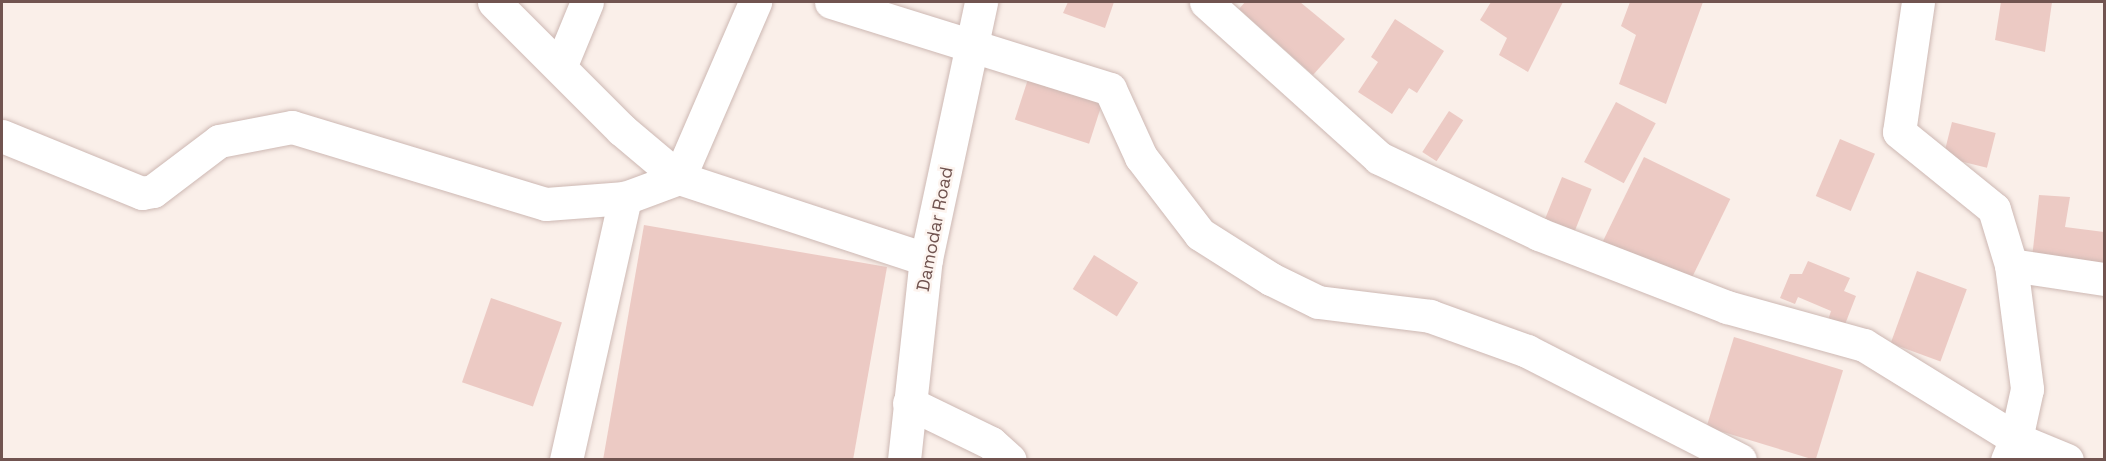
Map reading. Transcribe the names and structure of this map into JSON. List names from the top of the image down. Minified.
{"streets":{"street":["Damodar Road"]}}
